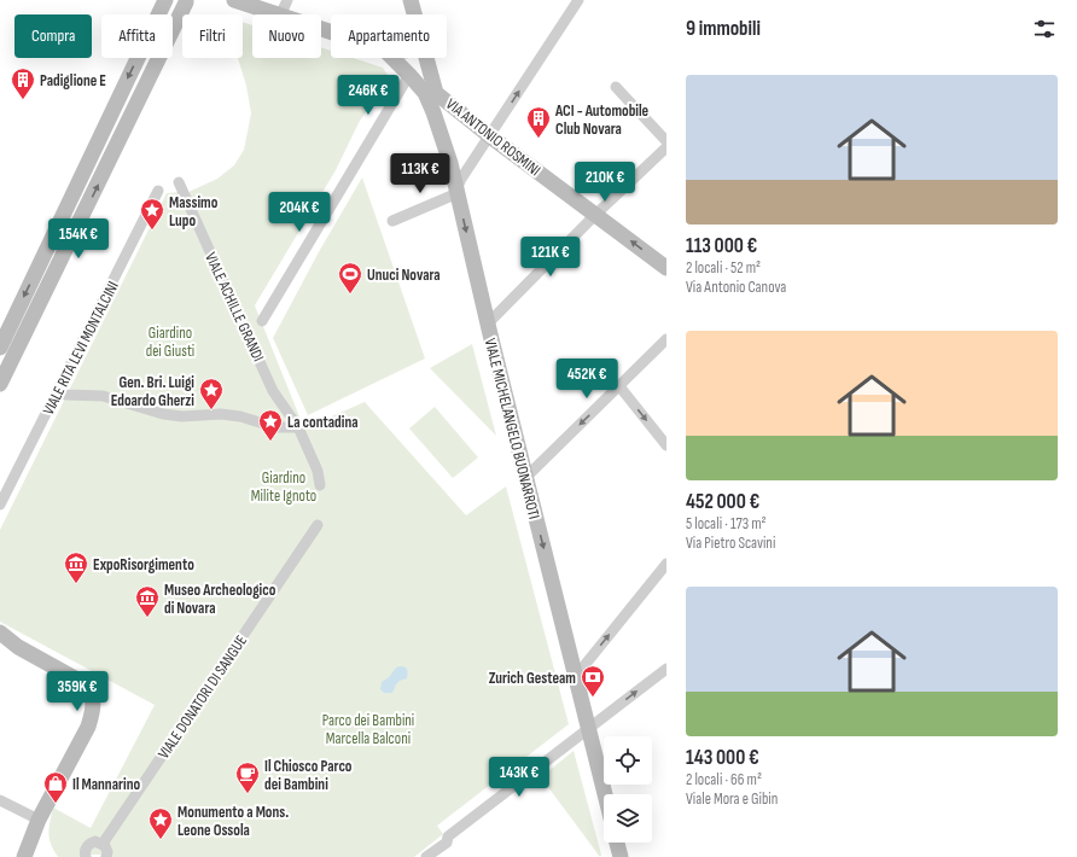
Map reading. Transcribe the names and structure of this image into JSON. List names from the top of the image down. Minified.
{"streets":{"street":["VIA ANTONIO ROSMINI","VIALE ACHILLE GRANDI","VIALE RITA LEVI MONTALCINI","VIALE MICHELANGELO BUONARROTI","VIALE DONATORI DI SANGUE"]},"one_way":["VIALE MICHELANGELO BUONARROTI"],"parks":["Giardino dei Giusti","Giardino Milite Ignoto","Parco dei Bambini Marcella Balconi"],"places":{"building":["Padiglione E","ACI - Automobile Club Novara"],"place":["Massimo Lupo","Gen. Bri. Luigi Edoardo Gherzi","La contadina","Monumento a Mons. Leone Ossola"],"sports":["Unuci Novara"],"museum":["ExpoRisorgimento","Museo Archeologico di Novara"],"bank":["Zurich Gesteam"],"cafe":["Il Chiosco Parco dei Bambini"],"shop":["Il Mannarino"]},"page":{"heading":"9 immobili","chip":["Compra","Affitta","Filtri","Nuovo","Appartamento"],"list":[{"name":"113 000 €","note":"2 locali · 52 m² · Via Antonio Canova"},{"name":"452 000 €","note":"5 locali · 173 m² · Via Pietro Scavini"},{"name":"143 000 €","note":"2 locali · 66 m² · Viale Mora e Gibin"}],"price":["246K €","113K €","210K €","204K €","154K €","121K €","452K €","359K €","143K €"]}}
